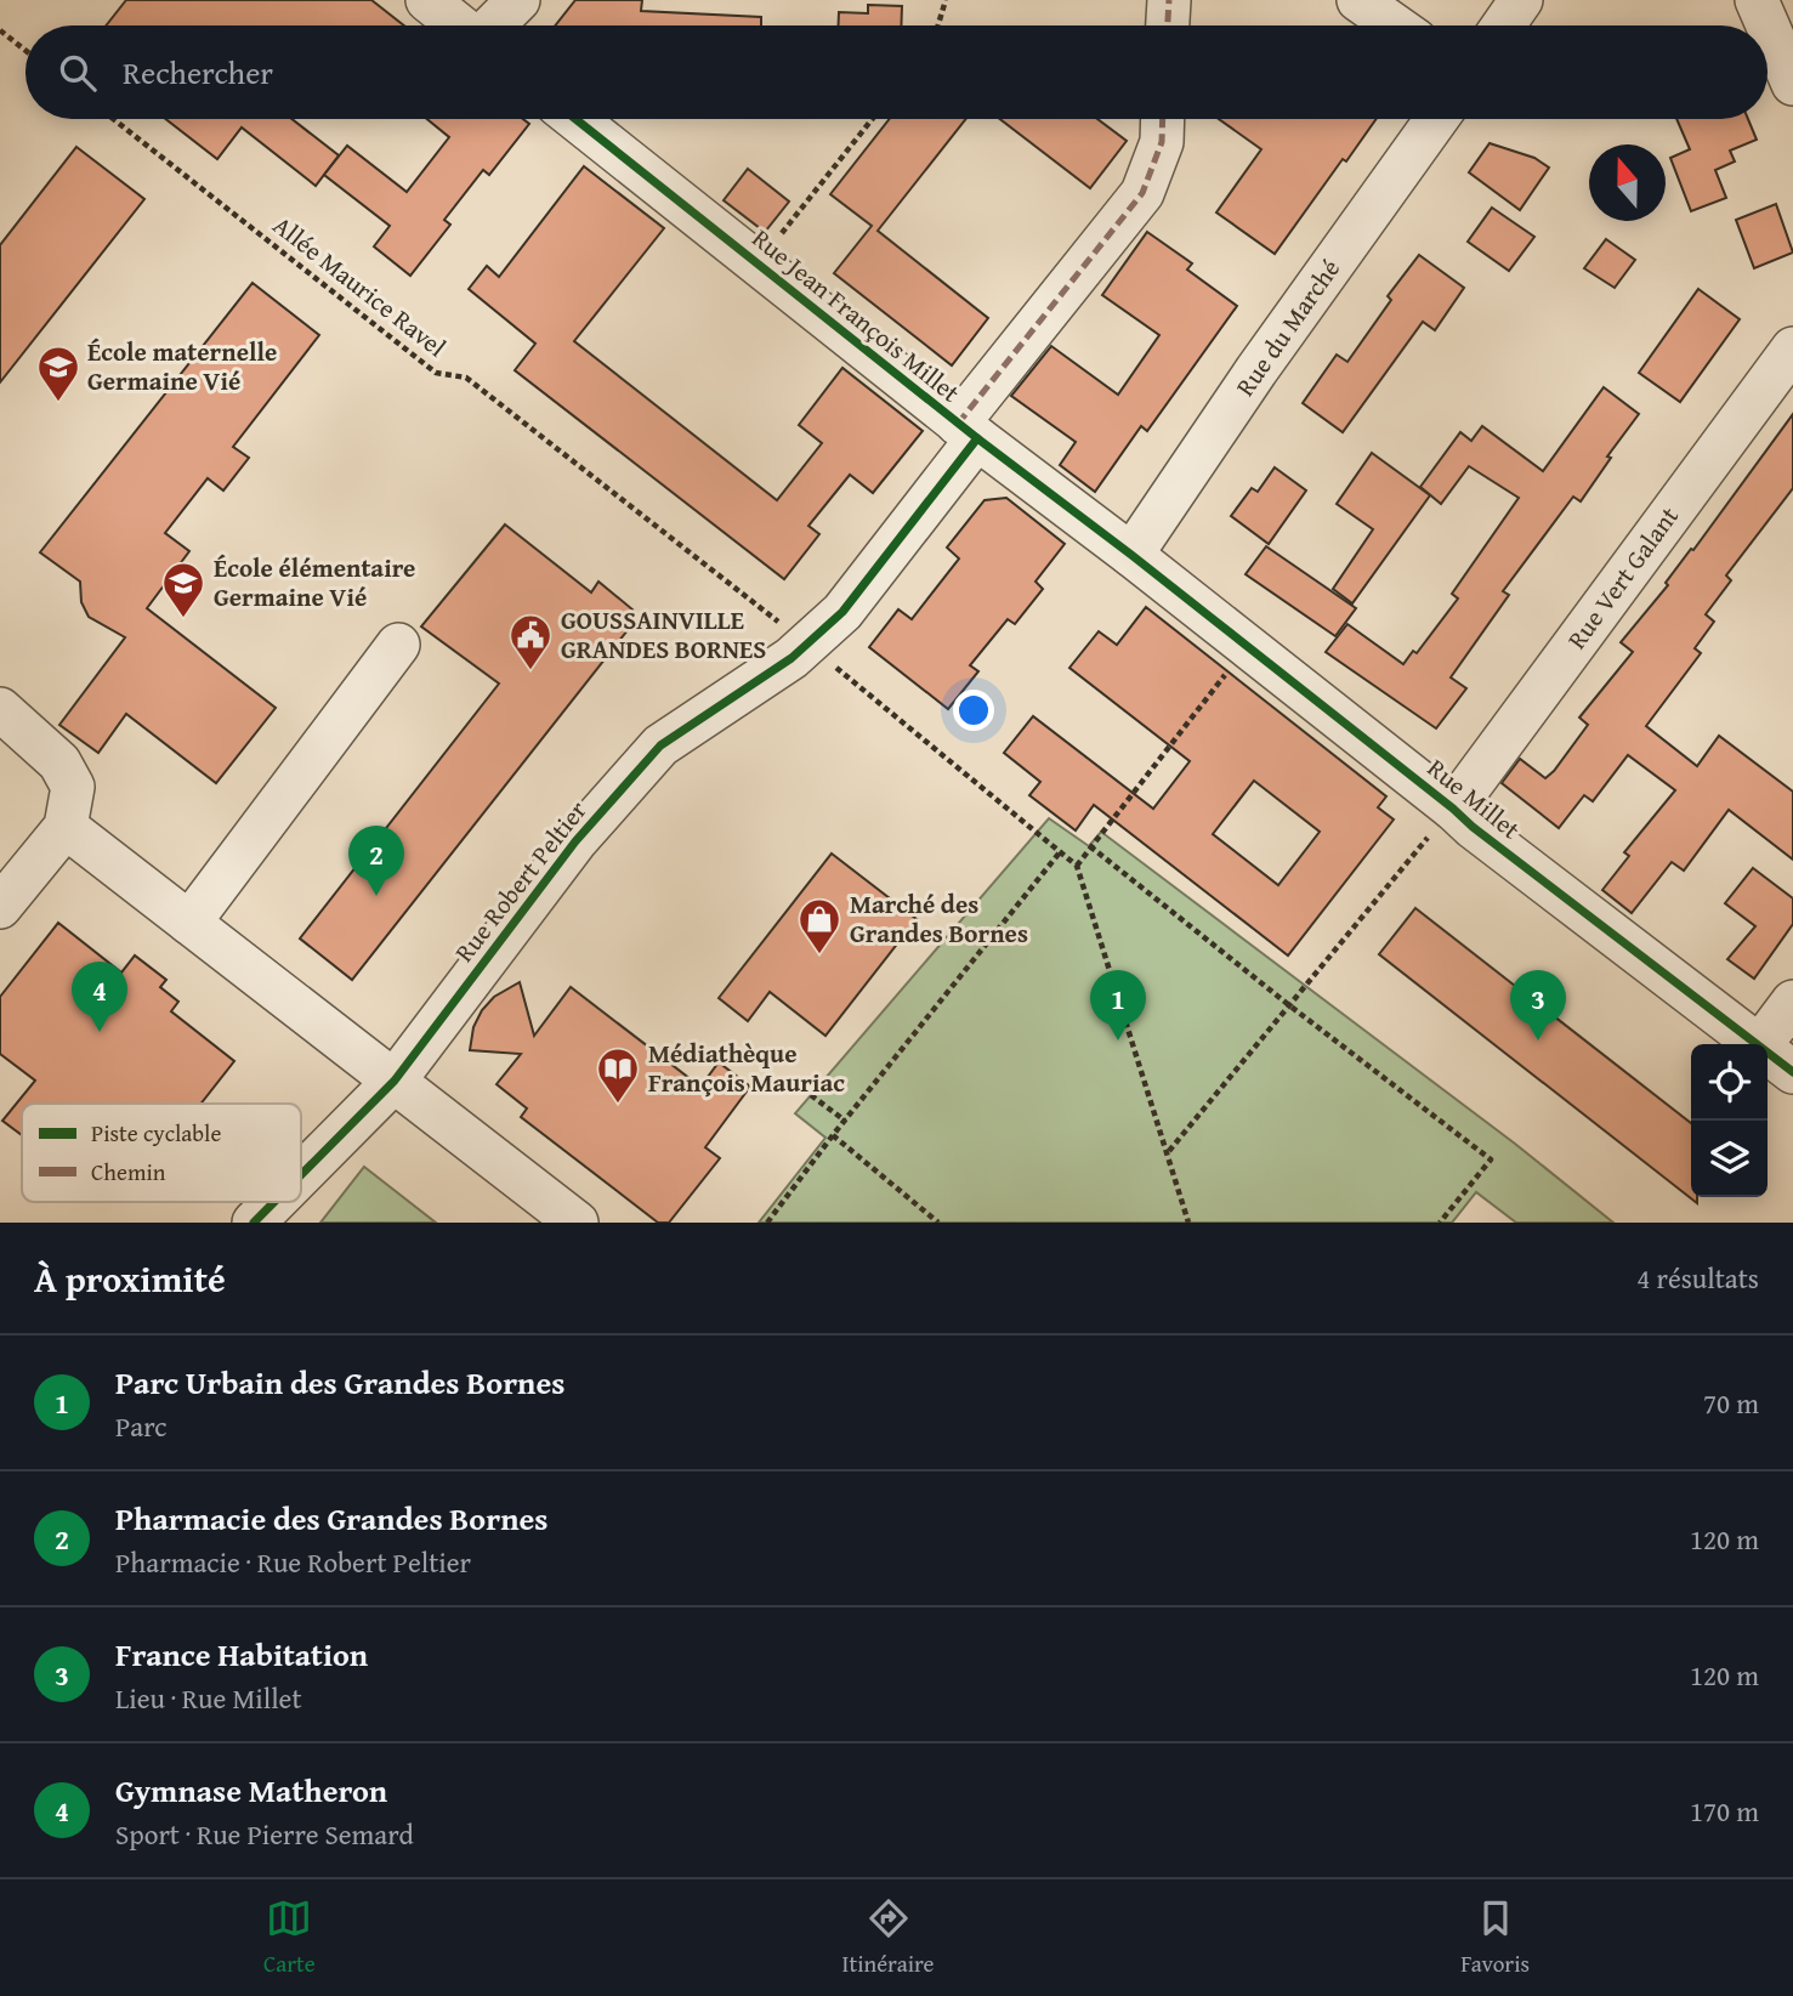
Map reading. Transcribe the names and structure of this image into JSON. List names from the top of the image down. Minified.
{"streets":{"street":["Rue Jean François Millet","Rue du Marché","Rue Vert Galant","Rue Millet","Rue Robert Peltier"],"path":["Allée Maurice Ravel"]},"crossings":[["Allée Maurice Ravel","Rue Robert Peltier"],["Rue Jean François Millet","Rue du Marché"],["Rue Jean François Millet","Rue Millet"],["Rue Jean François Millet","Rue Robert Peltier"],["Rue du Marché","Rue Millet"],["Rue Vert Galant","Rue Millet"]],"places":{"school or university":["École maternelle Germaine Vié","École élémentaire Germaine Vié"],"public building":["GOUSSAINVILLE GRANDES BORNES"],"shop":["Marché des Grandes Bornes"],"library":["Médiathèque François Mauriac"]},"legend":["Piste cyclable","Chemin"],"north":"top","page":{"search":"Rechercher","pins":["2","4","1","3"],"heading":["À proximité","4 résultats"],"list":[{"mark":"1","name":"Parc Urbain des Grandes Bornes","note":"Parc","value":"70 m"},{"mark":"2","name":"Pharmacie des Grandes Bornes","note":"Pharmacie · Rue Robert Peltier","value":"120 m"},{"mark":"3","name":"France Habitation","note":"Lieu · Rue Millet","value":"120 m"},{"mark":"4","name":"Gymnase Matheron","note":"Sport · Rue Pierre Semard","value":"170 m"}],"nav":["Carte","Itinéraire","Favoris"]}}
